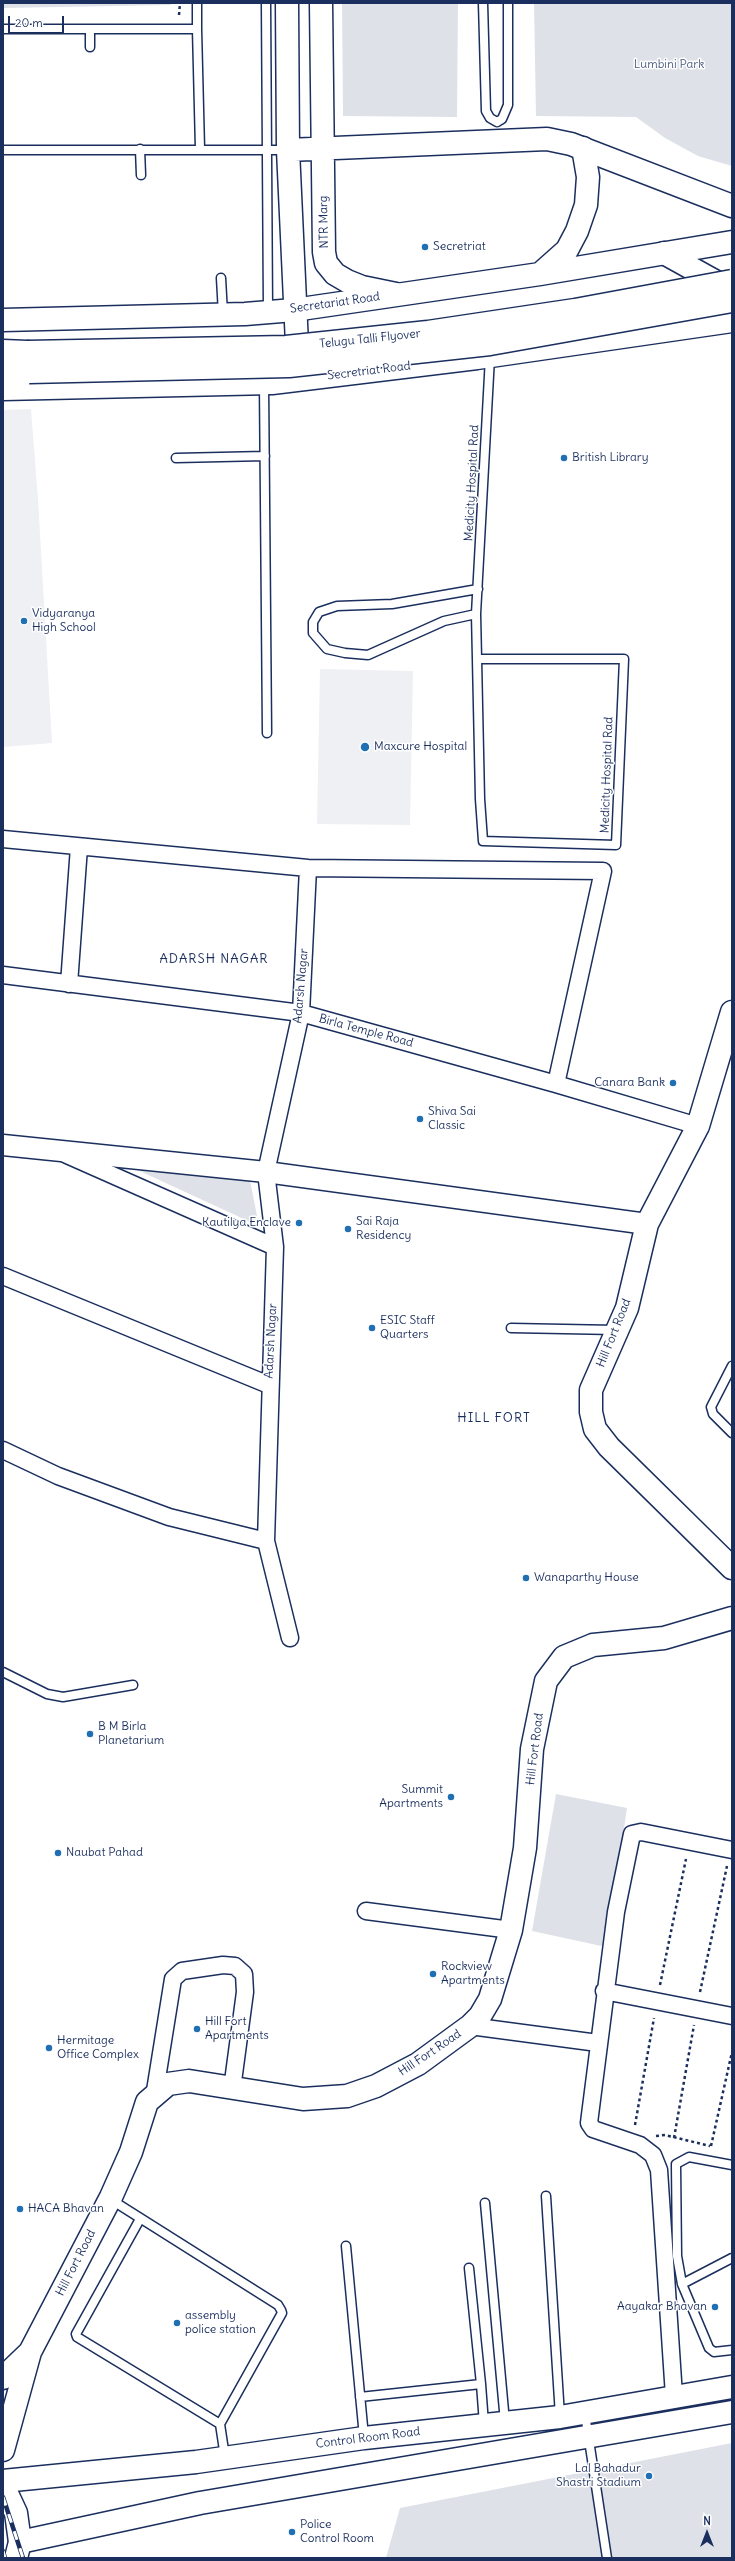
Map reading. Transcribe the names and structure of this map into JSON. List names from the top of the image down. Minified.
{"streets":{"main road":["NTR Marg","Secretariat Road","Telugu Talli Flyover","Secretriat Road","Hill Fort Road","Control Room Road"],"street":["Adarsh Nagar","Birla Temple Road"],"lane":["Medicity Hospital Rad"]},"crossings":[["NTR Marg","Secretariat Road"],["Secretriat Road","Medicity Hospital Rad"],["Adarsh Nagar","Birla Temple Road"],["Birla Temple Road","Hill Fort Road"]],"districts":["ADARSH NAGAR","HILL FORT"],"parks":["Lumbini Park"],"places":["Secretriat","British Library","Vidyaranya High School","Maxcure Hospital","Canara Bank","Shiva Sai Classic","Kautilya Enclave","Sai Raja Residency","ESIC Staff Quarters","Wanaparthy House","B M Birla Planetarium","Summit Apartments","Naubat Pahad","Rockview Apartments","Hill Fort Apartments","Hermitage Office Complex","HACA Bhavan","Aayakar Bhavan","assembly police station","Lal Bahadur Shastri Stadium","Police Control Room"],"scale_bar":"20 m","north":"top"}
